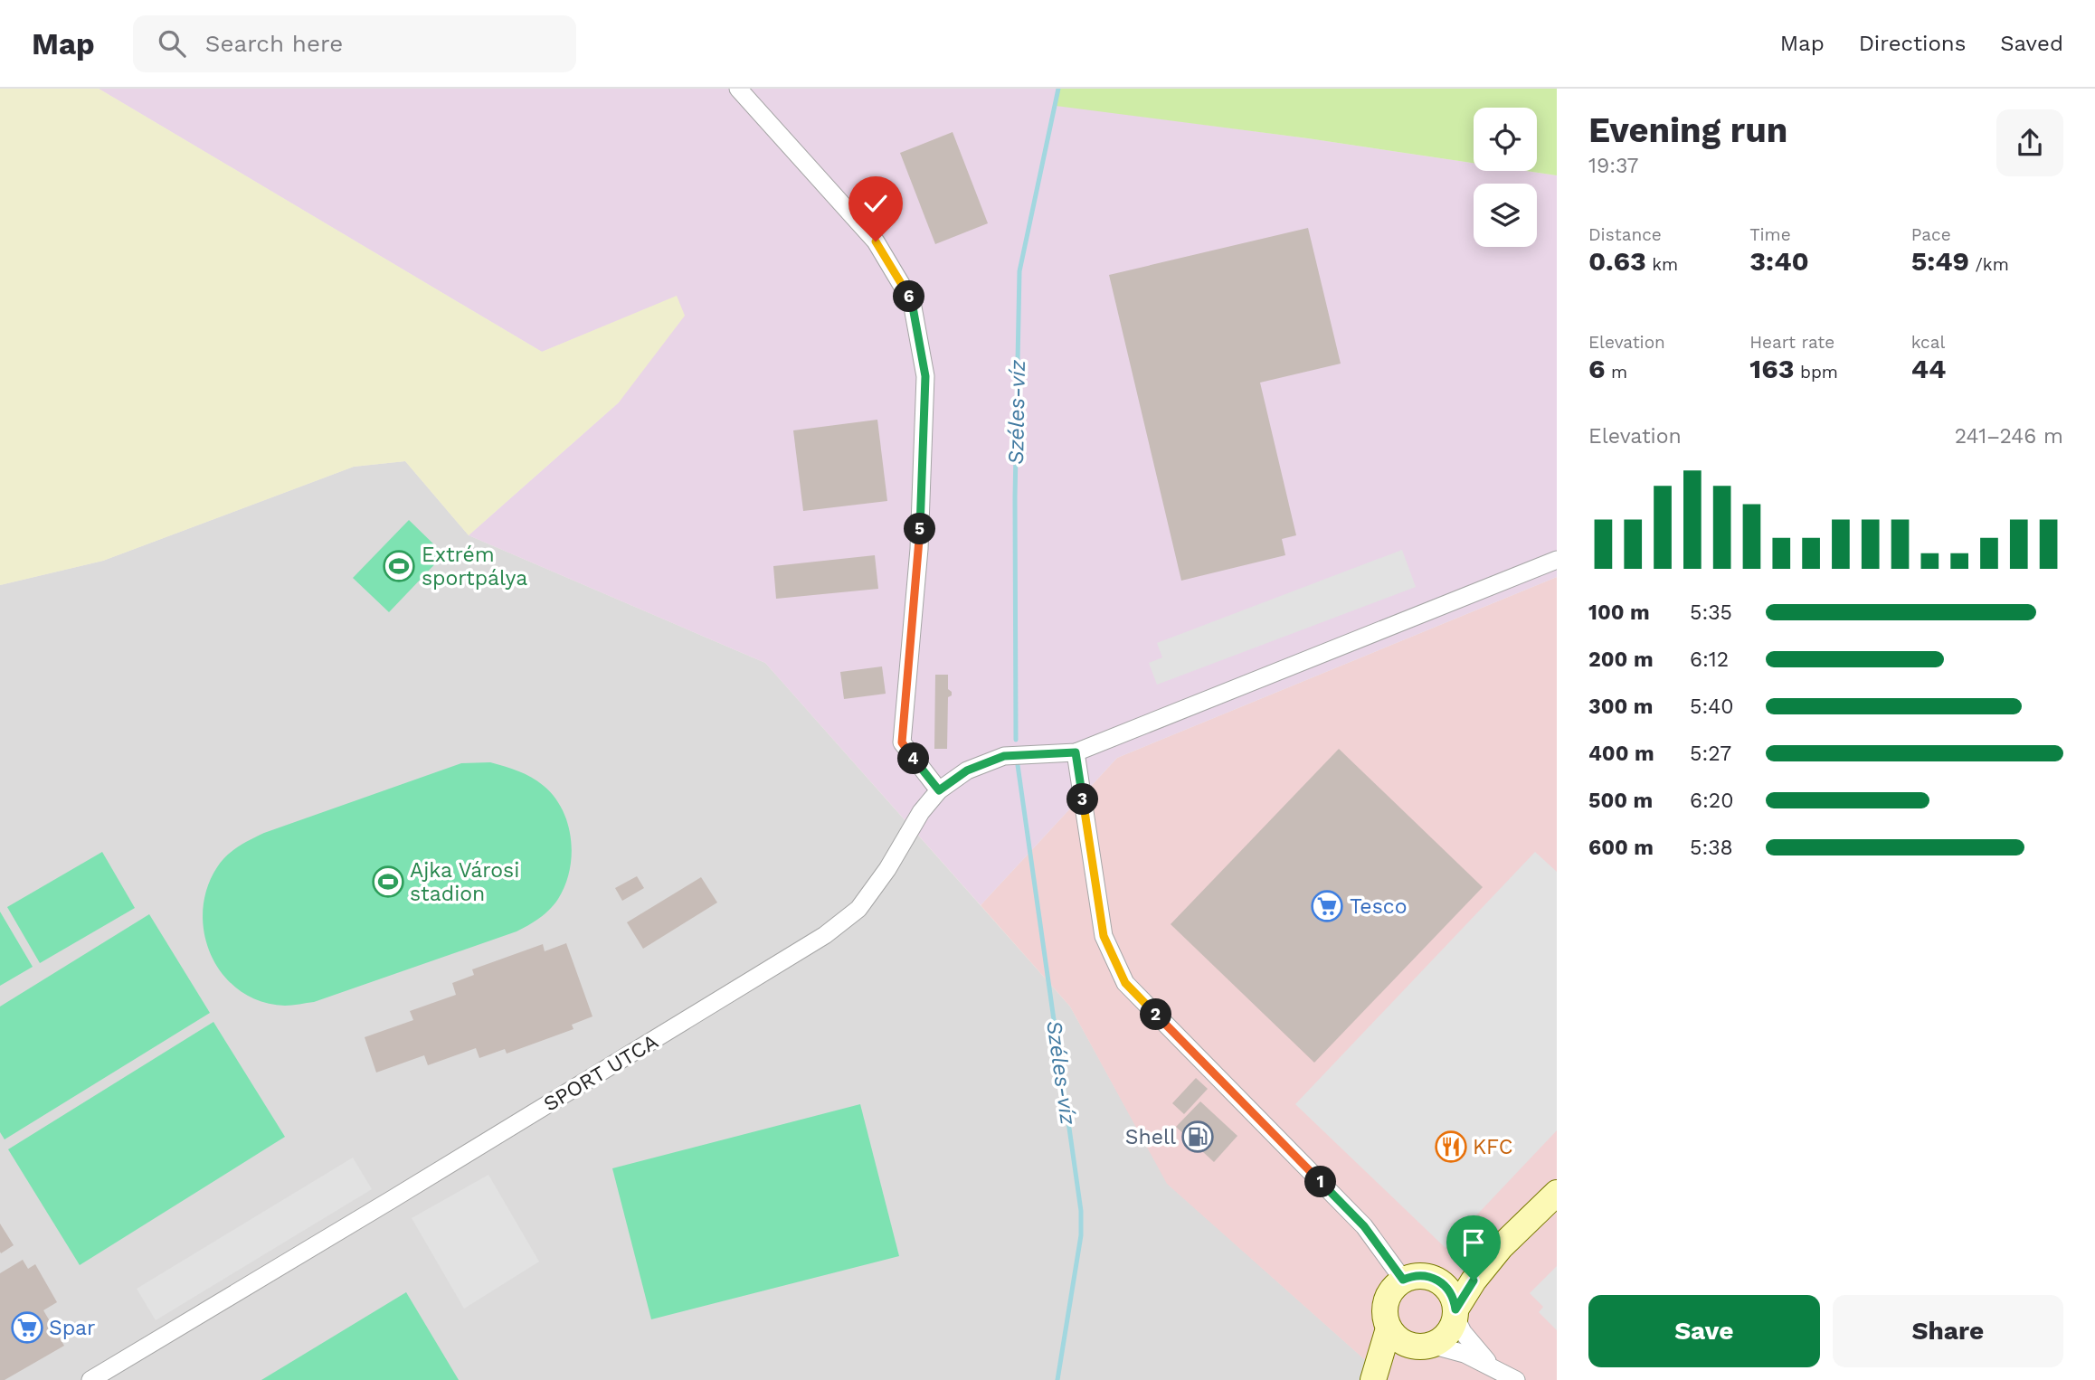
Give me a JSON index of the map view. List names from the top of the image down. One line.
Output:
{"streets":{"street":["SPORT UTCA"]},"water":["Széles-víz"],"places":{"sports":["Extrém sportpálya","Ajka Városi stadion"],"supermarket":["Tesco","Spar"],"fuel station":["Shell"],"restaurant":["KFC"]},"page":{"header":"Map","search":"Search here","nav":["Map","Directions","Saved"],"heading":["Evening run","19:37"],"stats":[["Distance","0.63 km"],["Time","3:40"],["Pace","5:49 /km"],["Elevation","6 m"],["Heart rate","163 bpm"],["kcal","44"]],"pins":["6","5","4","3","2","1"],"chart":["Elevation","241–246 m"],"list":[{"name":"100 m","note":"5:35"},{"name":"200 m","note":"6:12"},{"name":"300 m","note":"5:40"},{"name":"400 m","note":"5:27"},{"name":"500 m","note":"6:20"},{"name":"600 m","note":"5:38"}],"buttons":["Save","Share"]}}
